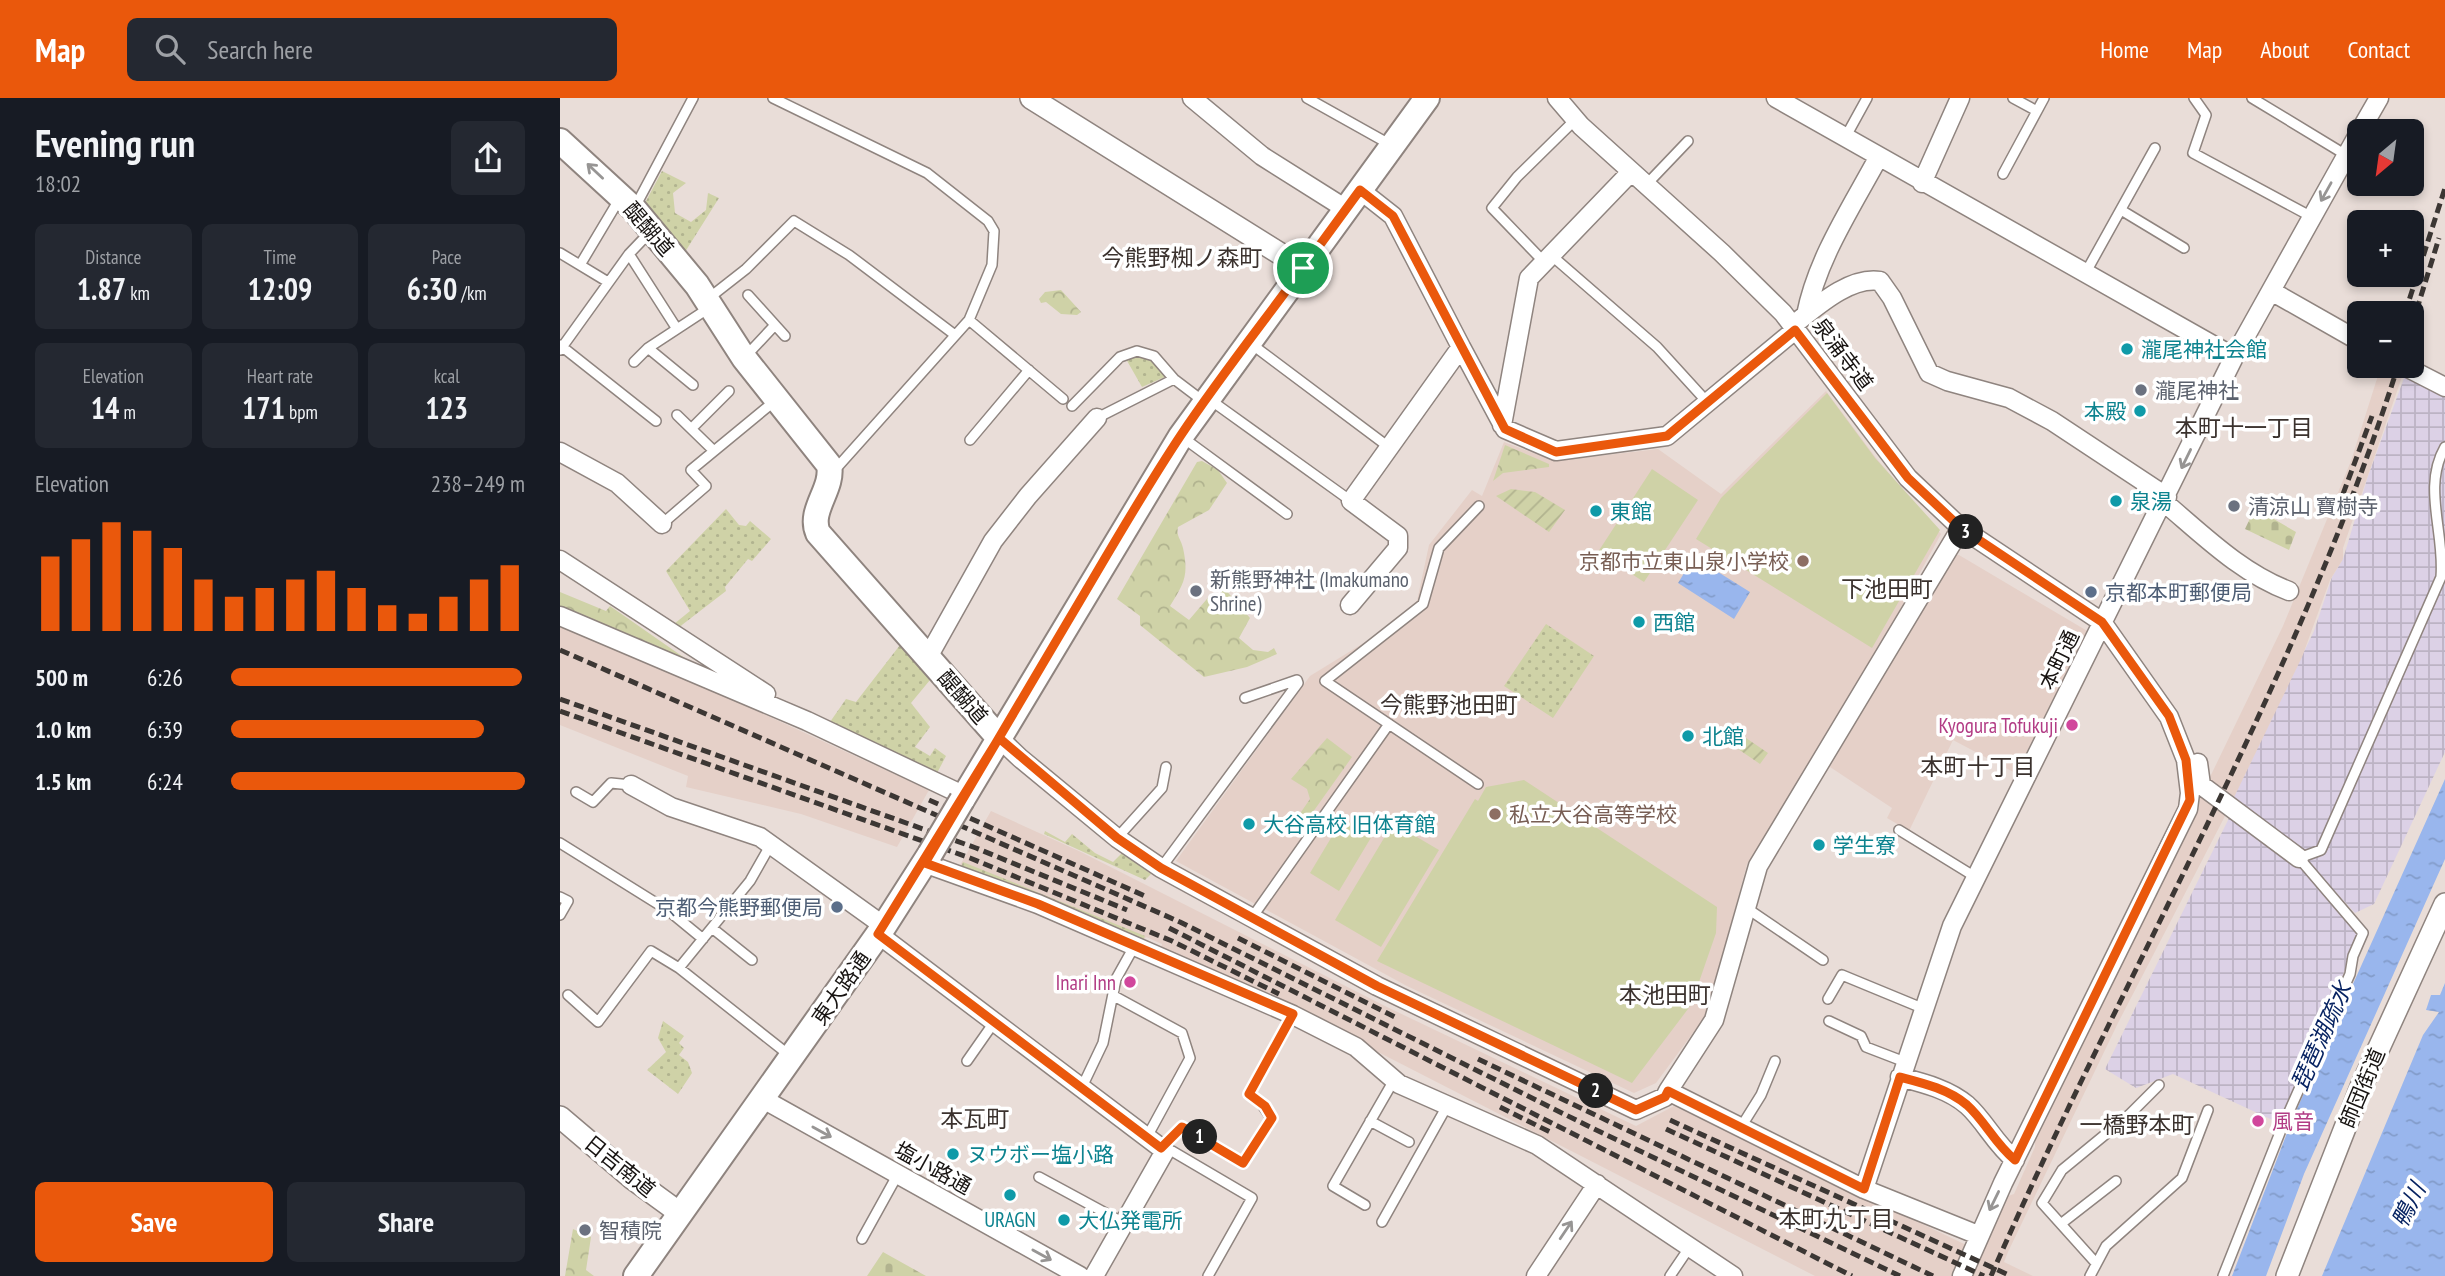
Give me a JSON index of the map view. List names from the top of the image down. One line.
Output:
{"streets":{"main road":["醍醐道","東大路通"],"street":["泉涌寺道","本町通","師団街道","日吉南道","塩小路通"]},"crossings":[["醍醐道","東大路通"],["泉涌寺道","本町通"],["東大路通","日吉南道"],["東大路通","塩小路通"]],"one_way":["塩小路通"],"districts":["今熊野椥ノ森町","本町十一丁目","下池田町","今熊野池田町","本町十丁目","本池田町","本瓦町","一橋野本町","本町九丁目"],"water":["琵琶湖疏水","鴨川"],"places":["瀧尾神社会館","瀧尾神社","本殿","泉湯","清涼山 寶樹寺","東館","京都市立東山泉小学校","新熊野神社 (Imakumano Shrine)","京都本町郵便局","西館","Kyogura Tofukuji","北館","私立大谷高等学校","大谷高校 旧体育館","学生寮","京都今熊野郵便局","Inari Inn","風音","ヌウボー塩小路","URAGN","大仏発電所","智積院"],"north":"bottom left","page":{"header":"Map","search":"Search here","nav":["Home","Map","About","Contact"],"heading":["Evening run","18:02"],"map_buttons":["+","−"],"stats":[["Distance","1.87 km"],["Time","12:09"],["Pace","6:30 /km"],["Elevation","14 m"],["Heart rate","171 bpm"],["kcal","123"]],"chart":["Elevation","238–249 m"],"pins":["3","2","1"],"list":[{"name":"500 m","note":"6:26"},{"name":"1.0 km","note":"6:39"},{"name":"1.5 km","note":"6:24"}],"buttons":["Save","Share"]}}
